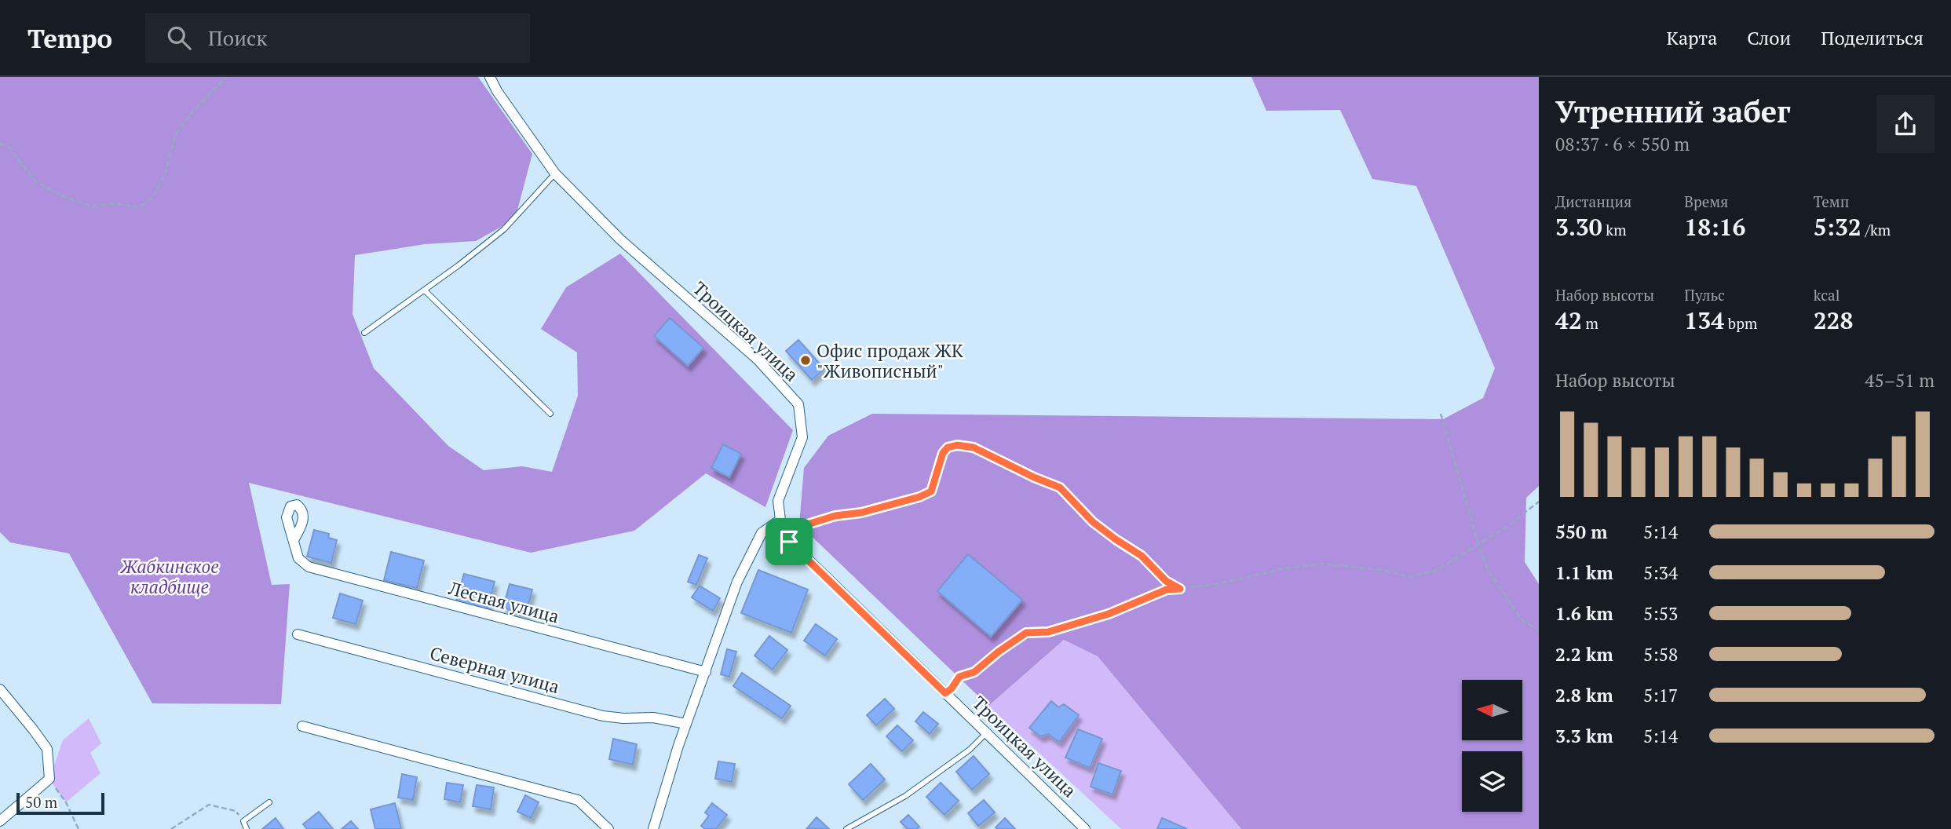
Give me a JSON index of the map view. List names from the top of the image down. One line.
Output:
{"streets":{"street":["Троицкая улица","Лесная улица","Северная улица"]},"parks":["Жабкинское кладбище"],"places":["Офис продаж ЖК \"Живописный\""],"scale_bar":"50 m","north":"left","page":{"header":"Tempo","search":"Поиск","nav":["Карта","Слои","Поделиться"],"heading":["Утренний забег","08:37 · 6 × 550 m"],"stats":[["Дистанция","3.30 km"],["Время","18:16"],["Темп","5:32 /km"],["Набор высоты","42 m"],["Пульс","134 bpm"],["kcal","228"]],"chart":["Набор высоты","45–51 m"],"list":[{"name":"550 m","note":"5:14"},{"name":"1.1 km","note":"5:34"},{"name":"1.6 km","note":"5:53"},{"name":"2.2 km","note":"5:58"},{"name":"2.8 km","note":"5:17"},{"name":"3.3 km","note":"5:14"}],"scale":"50 m"}}
